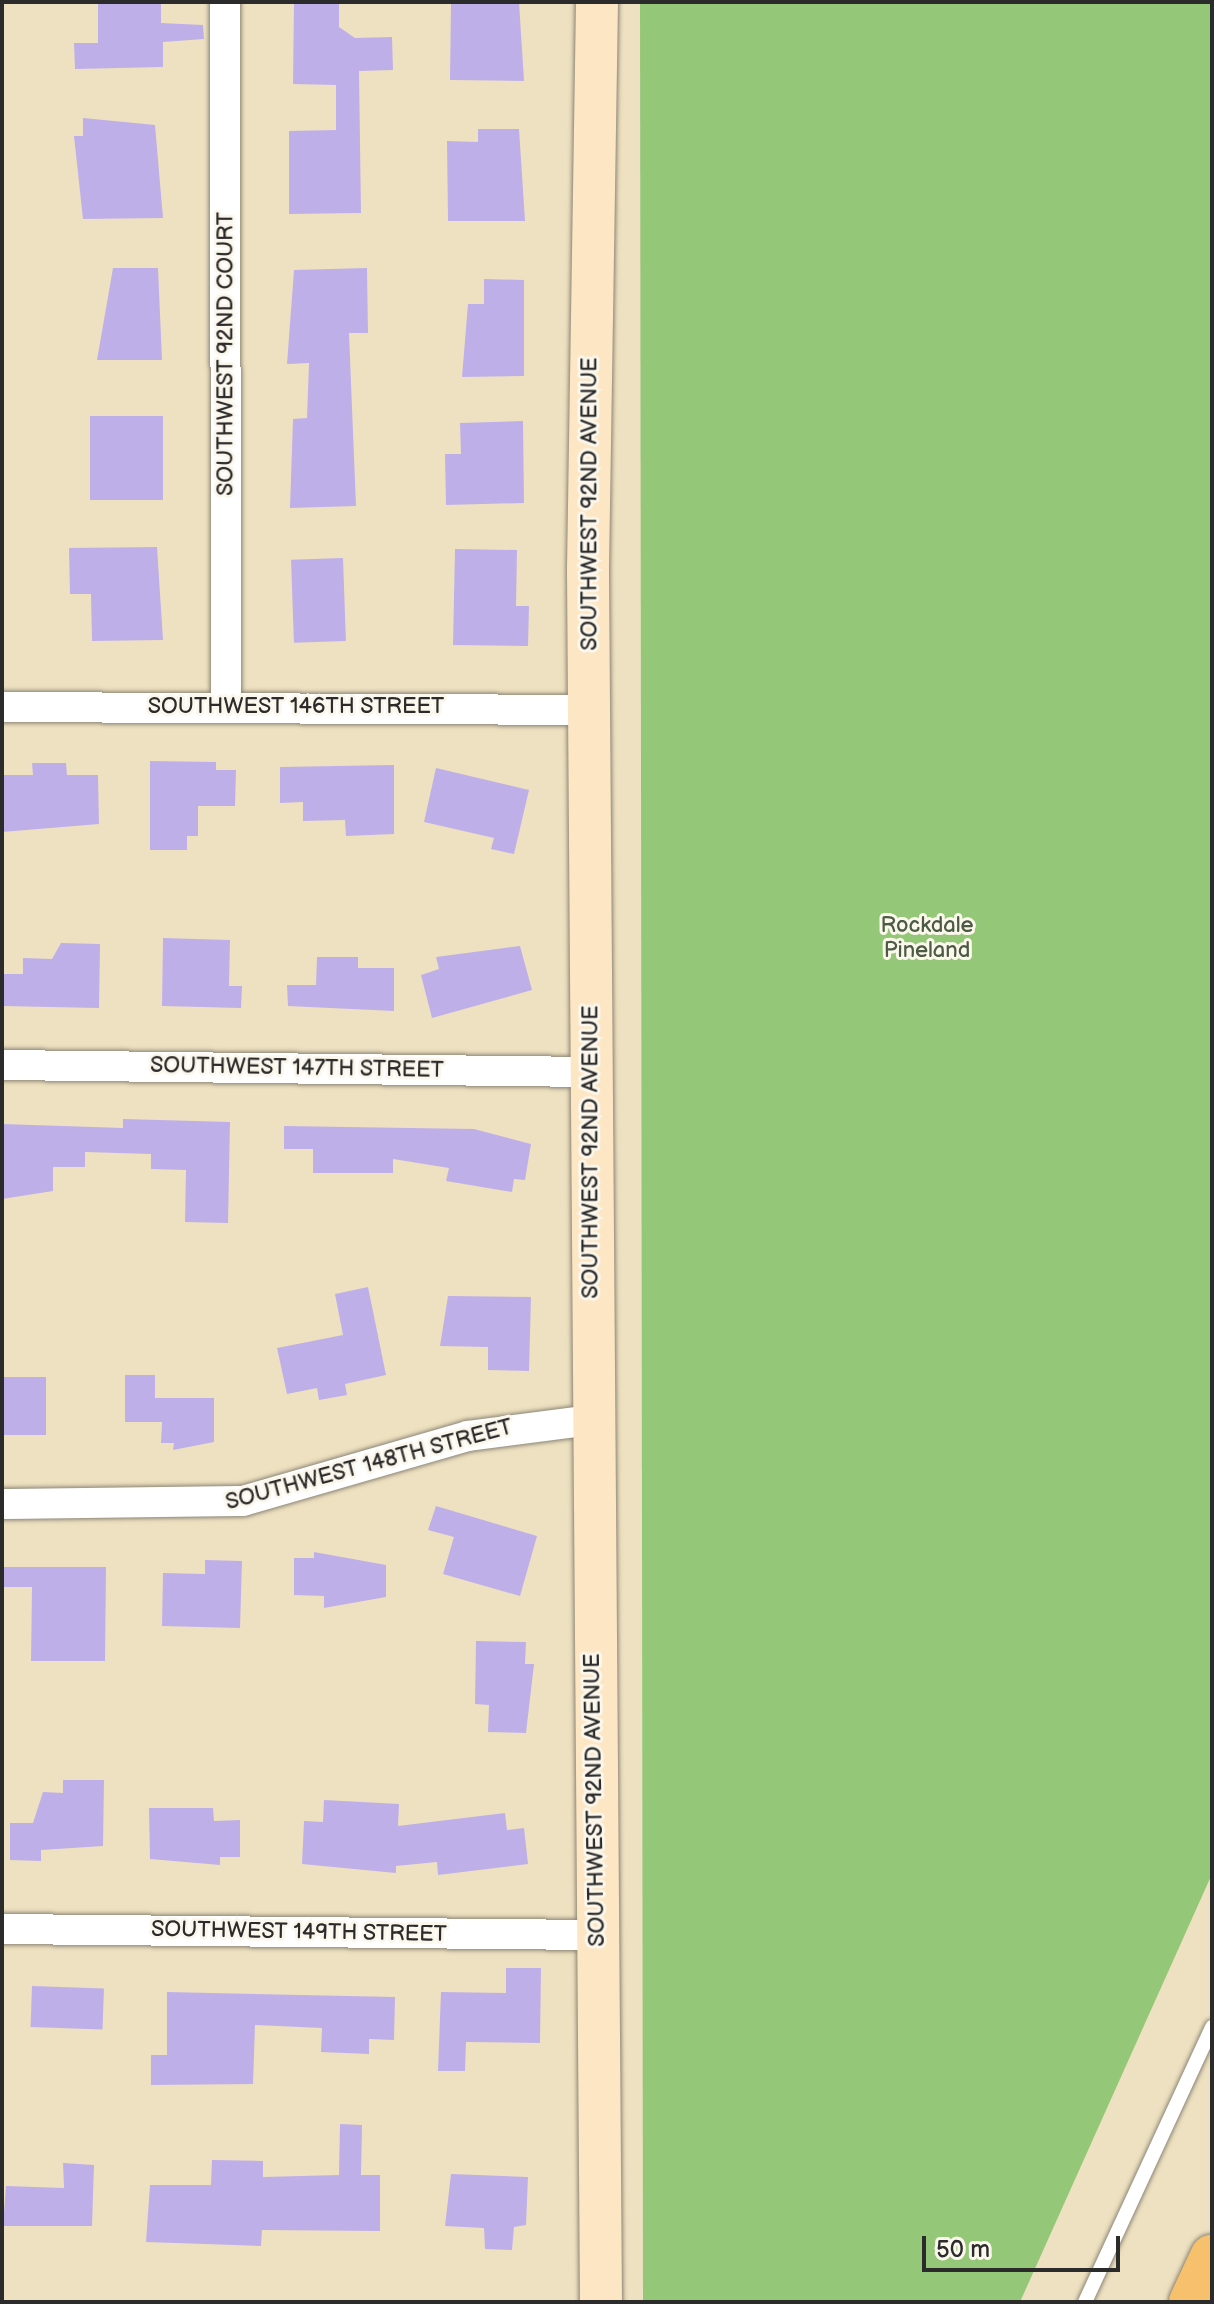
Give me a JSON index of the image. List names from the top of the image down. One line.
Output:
{"streets":{"street":["SOUTHWEST 92ND COURT","SOUTHWEST 92ND AVENUE","SOUTHWEST 146TH STREET","SOUTHWEST 147TH STREET","SOUTHWEST 148TH STREET","SOUTHWEST 149TH STREET"]},"crossings":[["SOUTHWEST 92ND COURT","SOUTHWEST 146TH STREET"],["SOUTHWEST 92ND AVENUE","SOUTHWEST 146TH STREET"],["SOUTHWEST 92ND AVENUE","SOUTHWEST 147TH STREET"],["SOUTHWEST 92ND AVENUE","SOUTHWEST 148TH STREET"],["SOUTHWEST 92ND AVENUE","SOUTHWEST 149TH STREET"]],"parks":["Rockdale Pineland"],"scale_bar":"50 m"}
